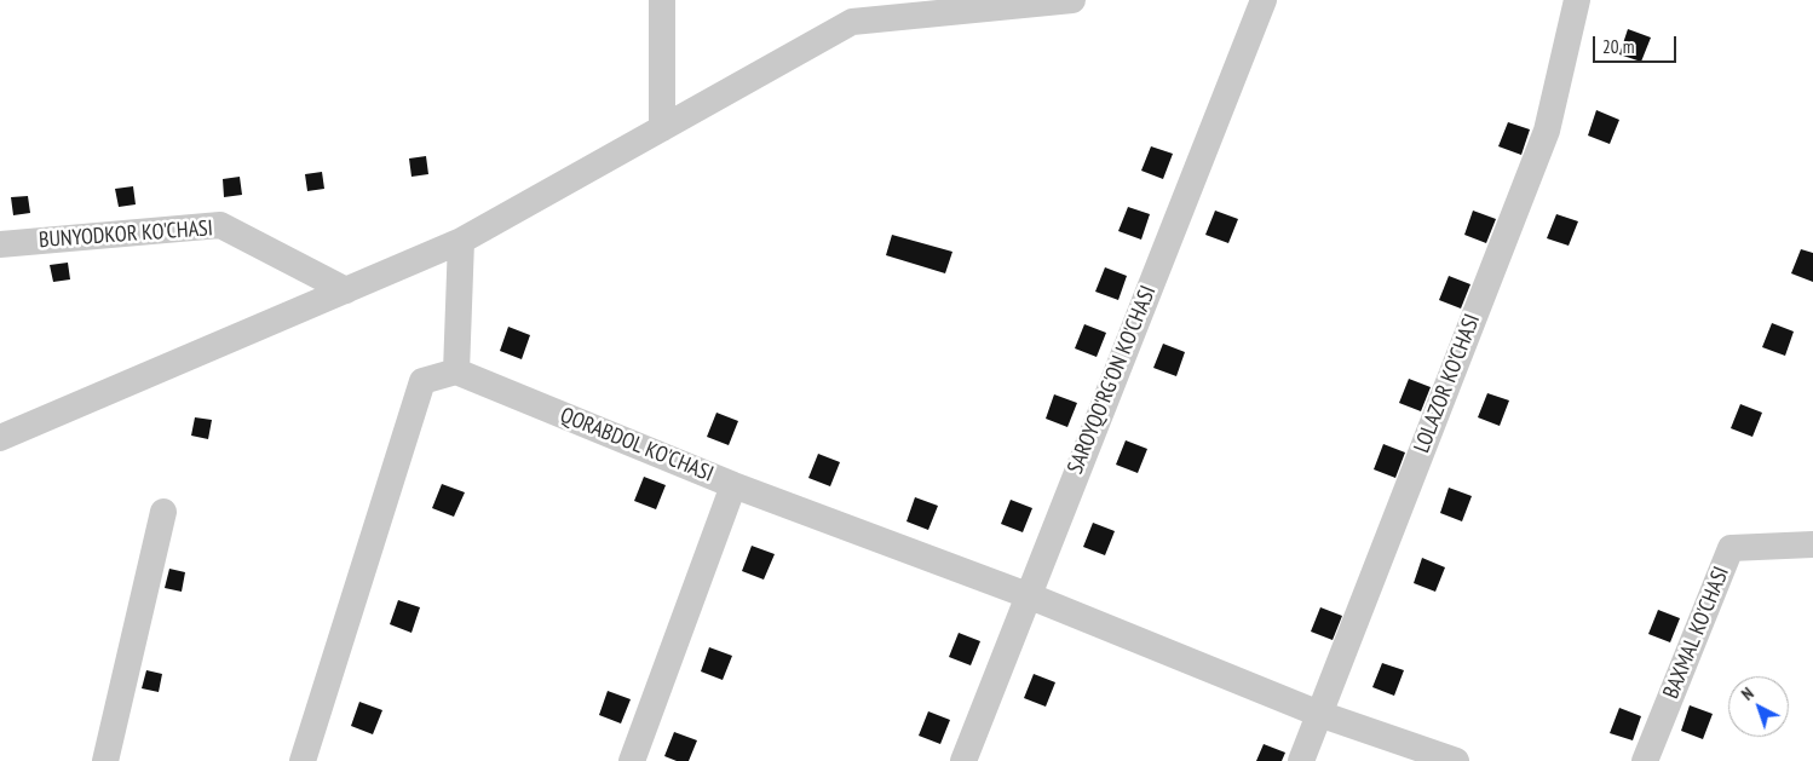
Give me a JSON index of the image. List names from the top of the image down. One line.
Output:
{"streets":{"street":["BUNYODKOR KO'CHASI","SAROYQO'RG'ON KO'CHASI","LOLAZOR KO'CHASI","QORABDOL KO'CHASI","BAXMAL KO'CHASI"]},"scale_bar":"20 m","north":"top left"}
